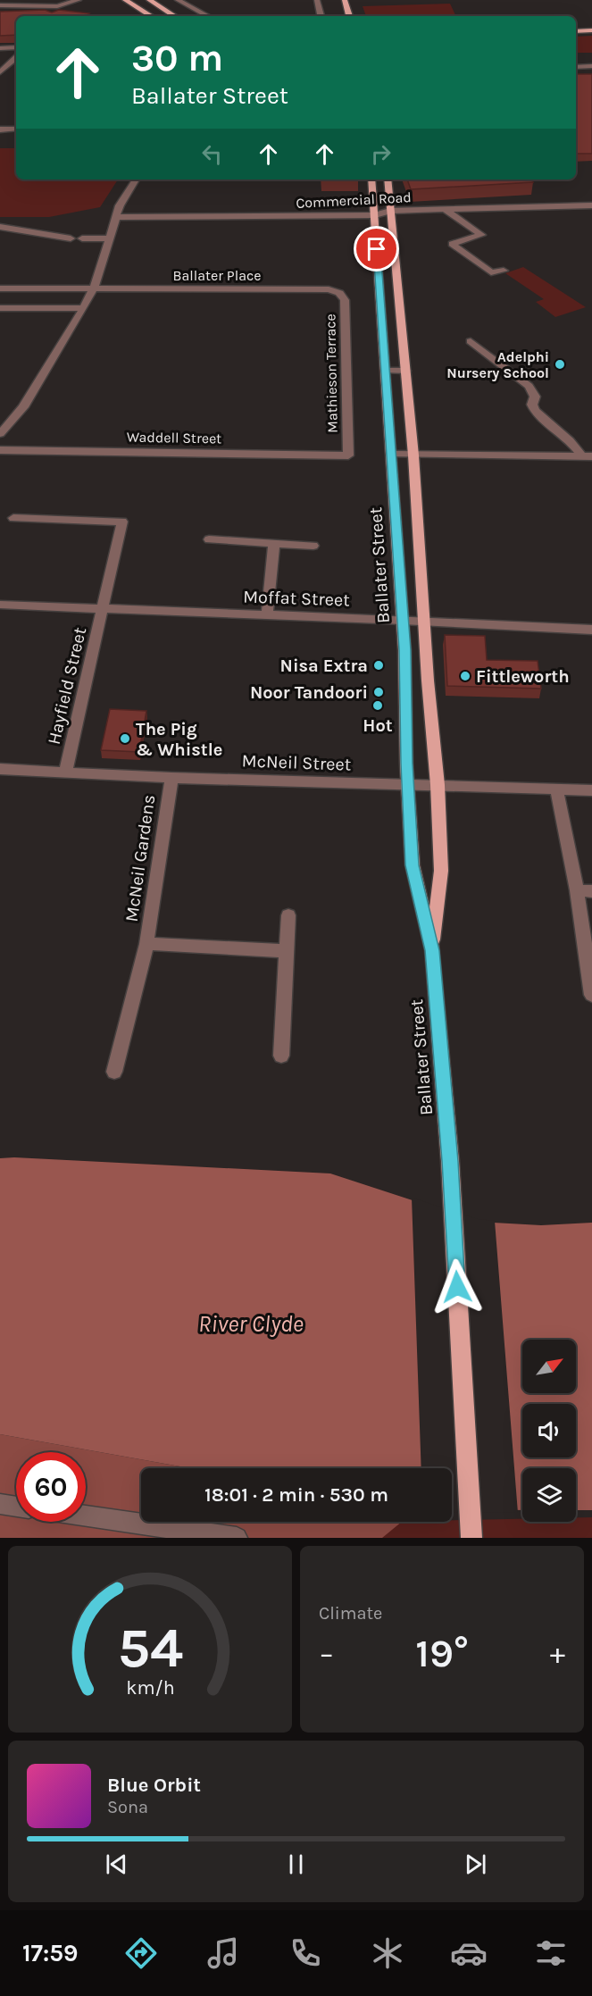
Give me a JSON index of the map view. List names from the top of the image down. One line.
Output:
{"streets":{"main road":["Ballater Street"],"street":["Commercial Road","Ballater Place","Mathieson Terrace","Waddell Street","Moffat Street","Hayfield Street","McNeil Street","McNeil Gardens"]},"crossings":[["Commercial Road","Ballater Street"],["Ballater Place","Mathieson Terrace"],["Mathieson Terrace","Waddell Street"],["Ballater Street","Moffat Street"],["Ballater Street","McNeil Street"],["Moffat Street","Hayfield Street"],["Hayfield Street","McNeil Street"],["McNeil Street","McNeil Gardens"]],"water":["River Clyde"],"places":["Adelphi Nursery School","Nisa Extra","Fittleworth","Noor Tandoori","Hot","The Pig & Whistle"],"north":"top right","page":{"turn":["30 m","Ballater Street"],"limit":"60","trip":"18:01 · 2 min · 530 m","tile":"Climate","heat":["−","19°","+"],"song":["Blue Orbit","Sona"],"tabs":"17:59","gauge":["54","km/h"]}}
